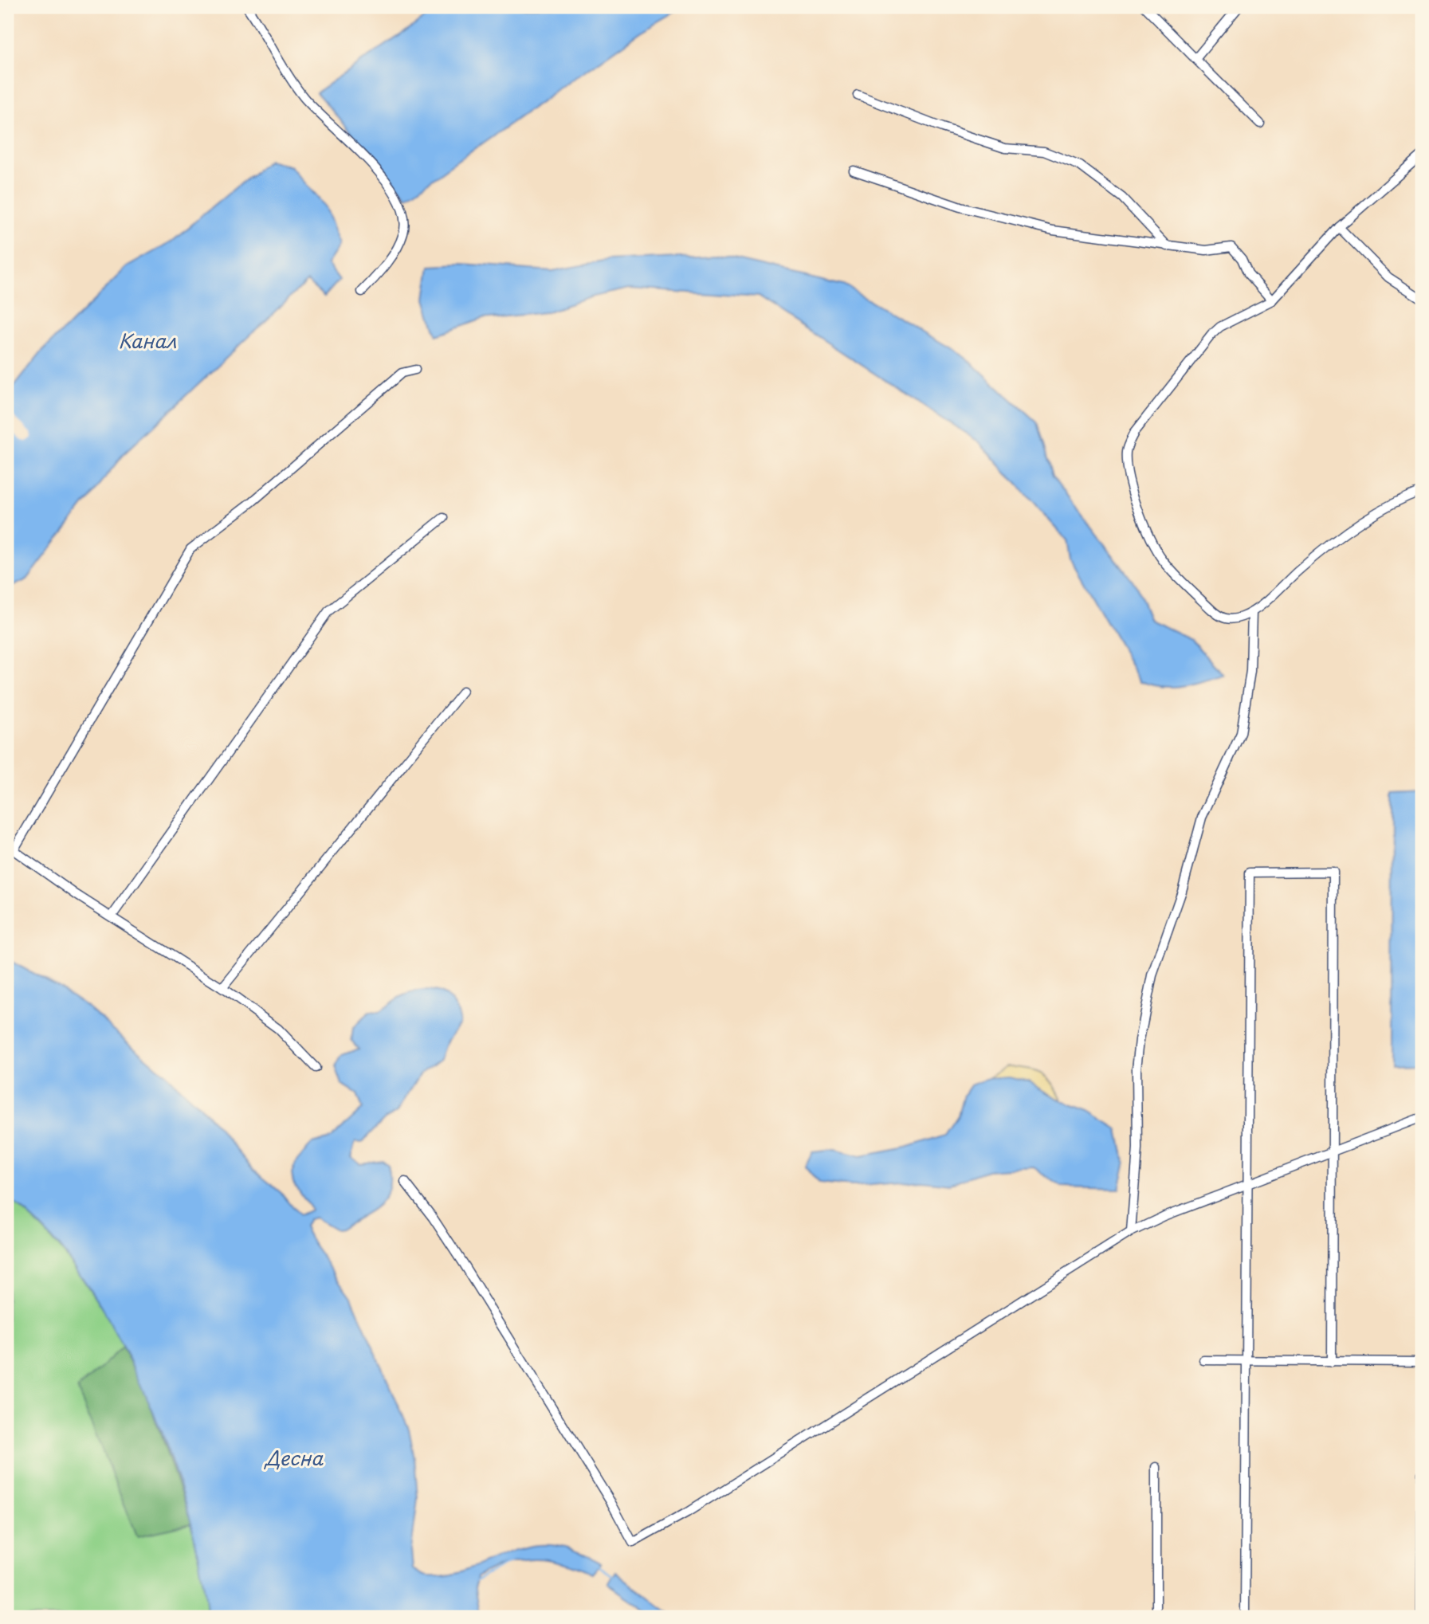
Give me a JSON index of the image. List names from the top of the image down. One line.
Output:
{"water":["Канал","Десна"]}
